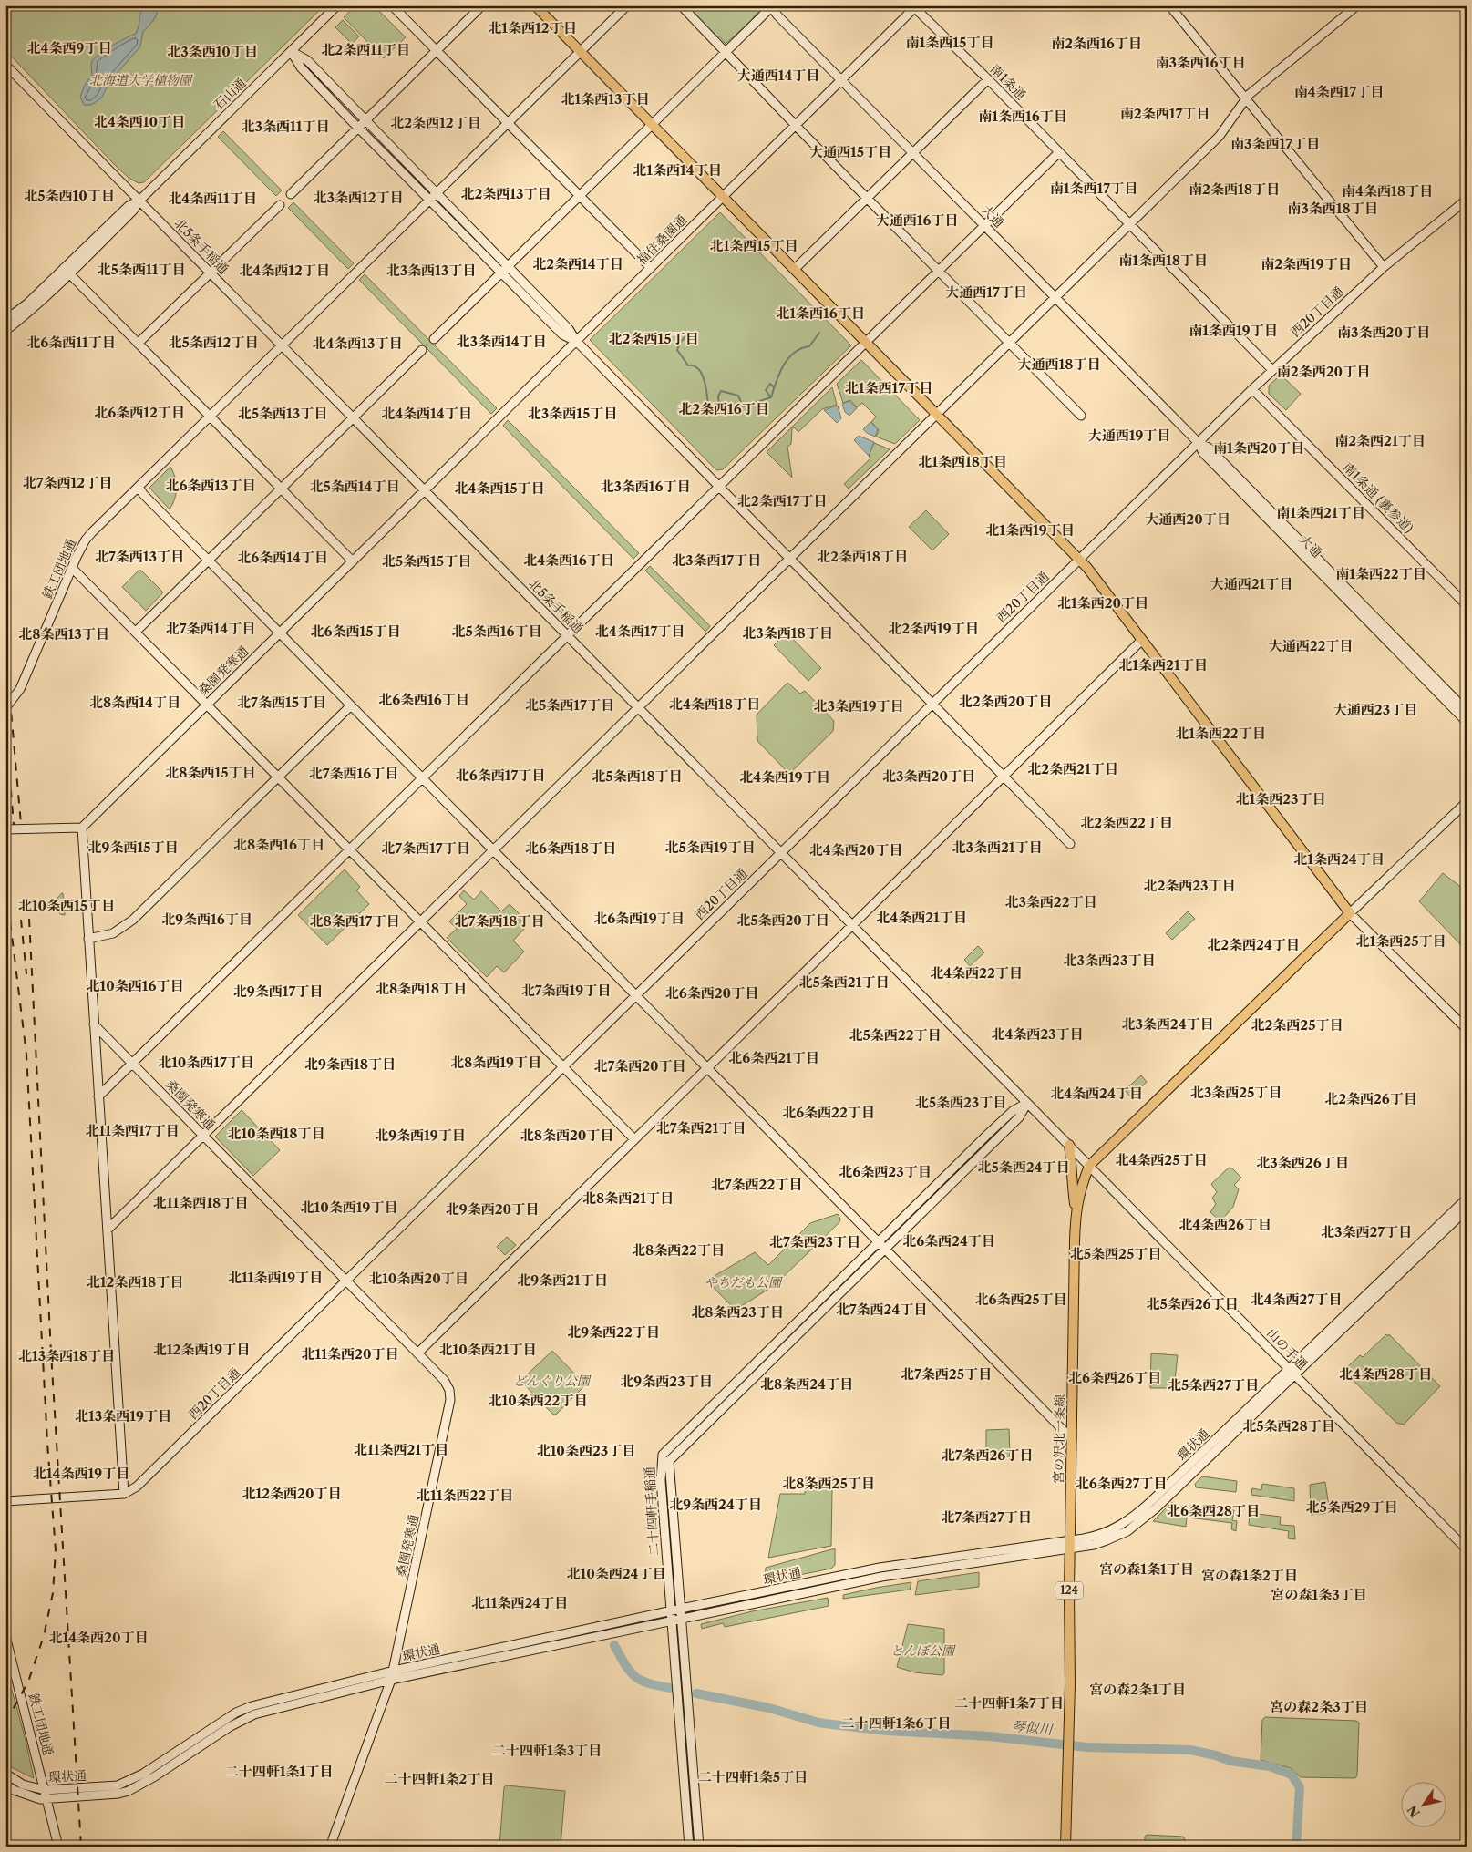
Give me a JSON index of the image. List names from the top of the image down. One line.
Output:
{"streets":{"main road":["宮の沢北一条線","124"],"street":["南1条通","石山通","大通","福住桑園通","北5条手稲通","西20丁目通","南1条通 (裏参道)","鉄工団地通","桑園発寒通","山の手通","環状通","二十四軒手稲通"]},"crossings":[["南1条通","福住桑園通"],["南1条通","西20丁目通"],["石山通","北5条手稲通"],["大通","福住桑園通"],["大通","西20丁目通"],["福住桑園通","北5条手稲通"],["福住桑園通","桑園発寒通"],["北5条手稲通","西20丁目通"],["北5条手稲通","鉄工団地通"],["北5条手稲通","桑園発寒通"],["北5条手稲通","山の手通"],["北5条手稲通","宮の沢北一条線"],["北5条手稲通","二十四軒手稲通"],["西20丁目通","南1条通 (裏参道)"],["西20丁目通","桑園発寒通"],["鉄工団地通","環状通"],["桑園発寒通","環状通"],["山の手通","宮の沢北一条線"],["山の手通","環状通"],["宮の沢北一条線","環状通"],["環状通","二十四軒手稲通"]],"districts":["北1条西12丁目","南1条西15丁目","南2条西16丁目","北4条西9丁目","北2条西11丁目","北3条西10丁目","南3条西16丁目","大通西14丁目","南4条西17丁目","北1条西13丁目","南2条西17丁目","南1条西16丁目","北4条西10丁目","北2条西12丁目","北3条西11丁目","南3条西17丁目","大通西15丁目","北1条西14丁目","南1条西17丁目","南2条西18丁目","南4条西18丁目","北2条西13丁目","北5条西10丁目","北3条西12丁目","北4条西11丁目","南3条西18丁目","大通西16丁目","北1条西15丁目","南1条西18丁目","北2条西14丁目","南2条西19丁目","北5条西11丁目","北4条西12丁目","北3条西13丁目","大通西17丁目","北1条西16丁目","南1条西19丁目","南3条西20丁目","北2条西15丁目","北3条西14丁目","北6条西11丁目","北5条西12丁目","北4条西13丁目","大通西18丁目","南2条西20丁目","北1条西17丁目","北2条西16丁目","北6条西12丁目","北5条西13丁目","北4条西14丁目","北3条西15丁目","大通西19丁目","南2条西21丁目","南1条西20丁目","北1条西18丁目","北7条西12丁目","北6条西13丁目","北5条西14丁目","北3条西16丁目","北4条西15丁目","北2条西17丁目","南1条西21丁目","大通西20丁目","北1条西19丁目","北7条西13丁目","北2条西18丁目","北6条西14丁目","北4条西16丁目","北3条西17丁目","北5条西15丁目","南1条西22丁目","大通西21丁目","北1条西20丁目","北7条西14丁目","北2条西19丁目","北6条西15丁目","北5条西16丁目","北4条西17丁目","北3条西18丁目","北8条西13丁目","大通西22丁目","北1条西21丁目","北6条西16丁目","北2条西20丁目","北8条西14丁目","北7条西15丁目","北4条西18丁目","北5条西17丁目","北3条西19丁目","大通西23丁目","北1条西22丁目","北2条西21丁目","北8条西15丁目","北7条西16丁目","北6条西17丁目","北5条西18丁目","北3条西20丁目","北4条西19丁目","北1条西23丁目","北2条西22丁目","北8条西16丁目","北9条西15丁目","北5条西19丁目","北3条西21丁目","北7条西17丁目","北6条西18丁目","北4条西20丁目","北1条西24丁目","北2条西23丁目","北3条西22丁目","北10条西15丁目","北4条西21丁目","北6条西19丁目","北9条西16丁目","北5条西20丁目","北8条西17丁目","北7条西18丁目","北1条西25丁目","北2条西24丁目","北3条西23丁目","北4条西22丁目","北5条西21丁目","北10条西16丁目","北8条西18丁目","北7条西19丁目","北9条西17丁目","北6条西20丁目","北3条西24丁目","北2条西25丁目","北4条西23丁目","北5条西22丁目","北6条西21丁目","北10条西17丁目","北8条西19丁目","北9条西18丁目","北7条西20丁目","北3条西25丁目","北4条西24丁目","北2条西26丁目","北5条西23丁目","北6条西22丁目","北7条西21丁目","北11条西17丁目","北10条西18丁目","北9条西19丁目","北8条西20丁目","北4条西25丁目","北3条西26丁目","北5条西24丁目","北6条西23丁目","北7条西22丁目","北8条西21丁目","北11条西18丁目","北10条西19丁目","北9条西20丁目","北4条西26丁目","北3条西27丁目","北6条西24丁目","北7条西23丁目","北8条西22丁目","北5条西25丁目","北11条西19丁目","北10条西20丁目","北9条西21丁目","北12条西18丁目","北6条西25丁目","北4条西27丁目","北5条西26丁目","北7条西24丁目","北8条西23丁目","北9条西22丁目","北12条西19丁目","北10条西21丁目","北11条西20丁目","北13条西18丁目","北7条西25丁目","北4条西28丁目","北6条西26丁目","北9条西23丁目","北8条西24丁目","北5条西27丁目","北10条西22丁目","北13条西19丁目","北5条西28丁目","北11条西21丁目","北10条西23丁目","北7条西26丁目","北14条西19丁目","北8条西25丁目","北6条西27丁目","北12条西20丁目","北11条西22丁目","北9条西24丁目","北5条西29丁目","北6条西28丁目","北7条西27丁目","宮の森1条1丁目","北10条西24丁目","宮の森1条2丁目","宮の森1条3丁目","北11条西24丁目","北14条西20丁目","宮の森2条1丁目","二十四軒1条7丁目","宮の森2条3丁目","二十四軒1条6丁目","二十四軒1条3丁目","二十四軒1条1丁目","二十四軒1条5丁目","二十四軒1条2丁目"],"water":["琴似川"],"parks":["北海道大学植物園","やちだも公園","どんぐり公園","とんぼ公園"],"north":"bottom left"}
